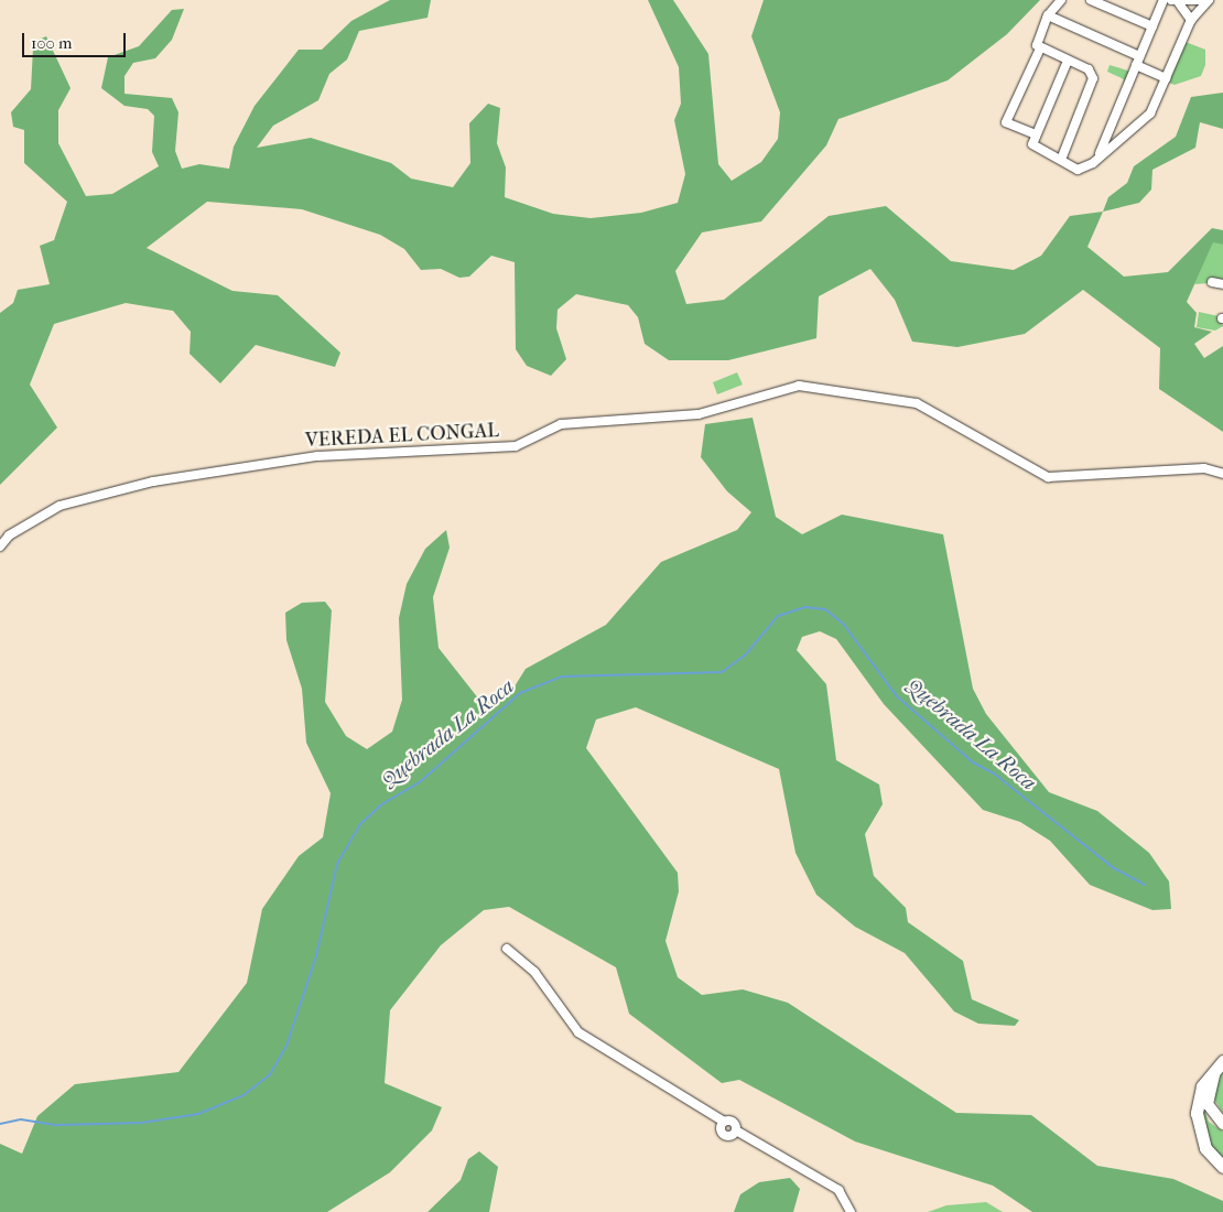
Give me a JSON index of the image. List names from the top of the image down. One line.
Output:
{"streets":{"street":["VEREDA EL CONGAL"]},"water":["Quebrada La Roca"],"scale_bar":"100 m"}
